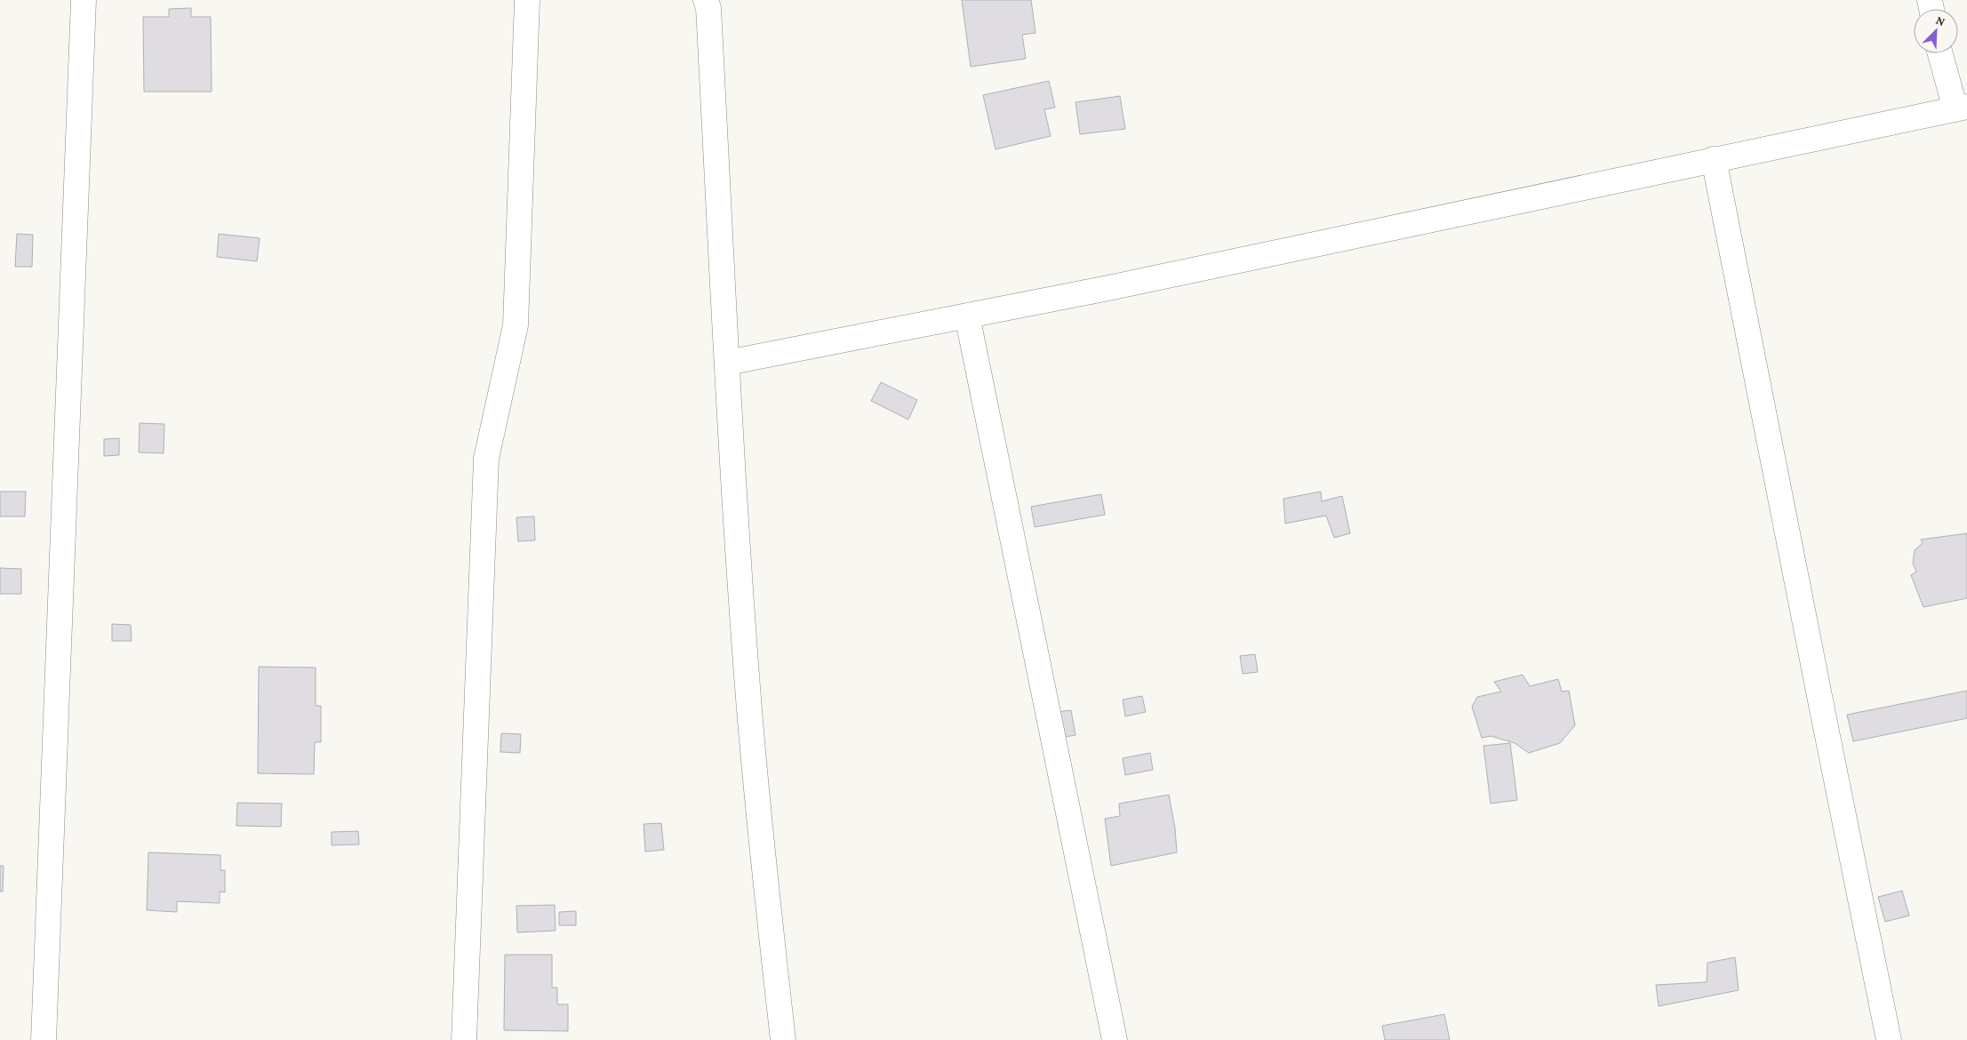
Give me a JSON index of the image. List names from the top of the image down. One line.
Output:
{"north":"top right"}
